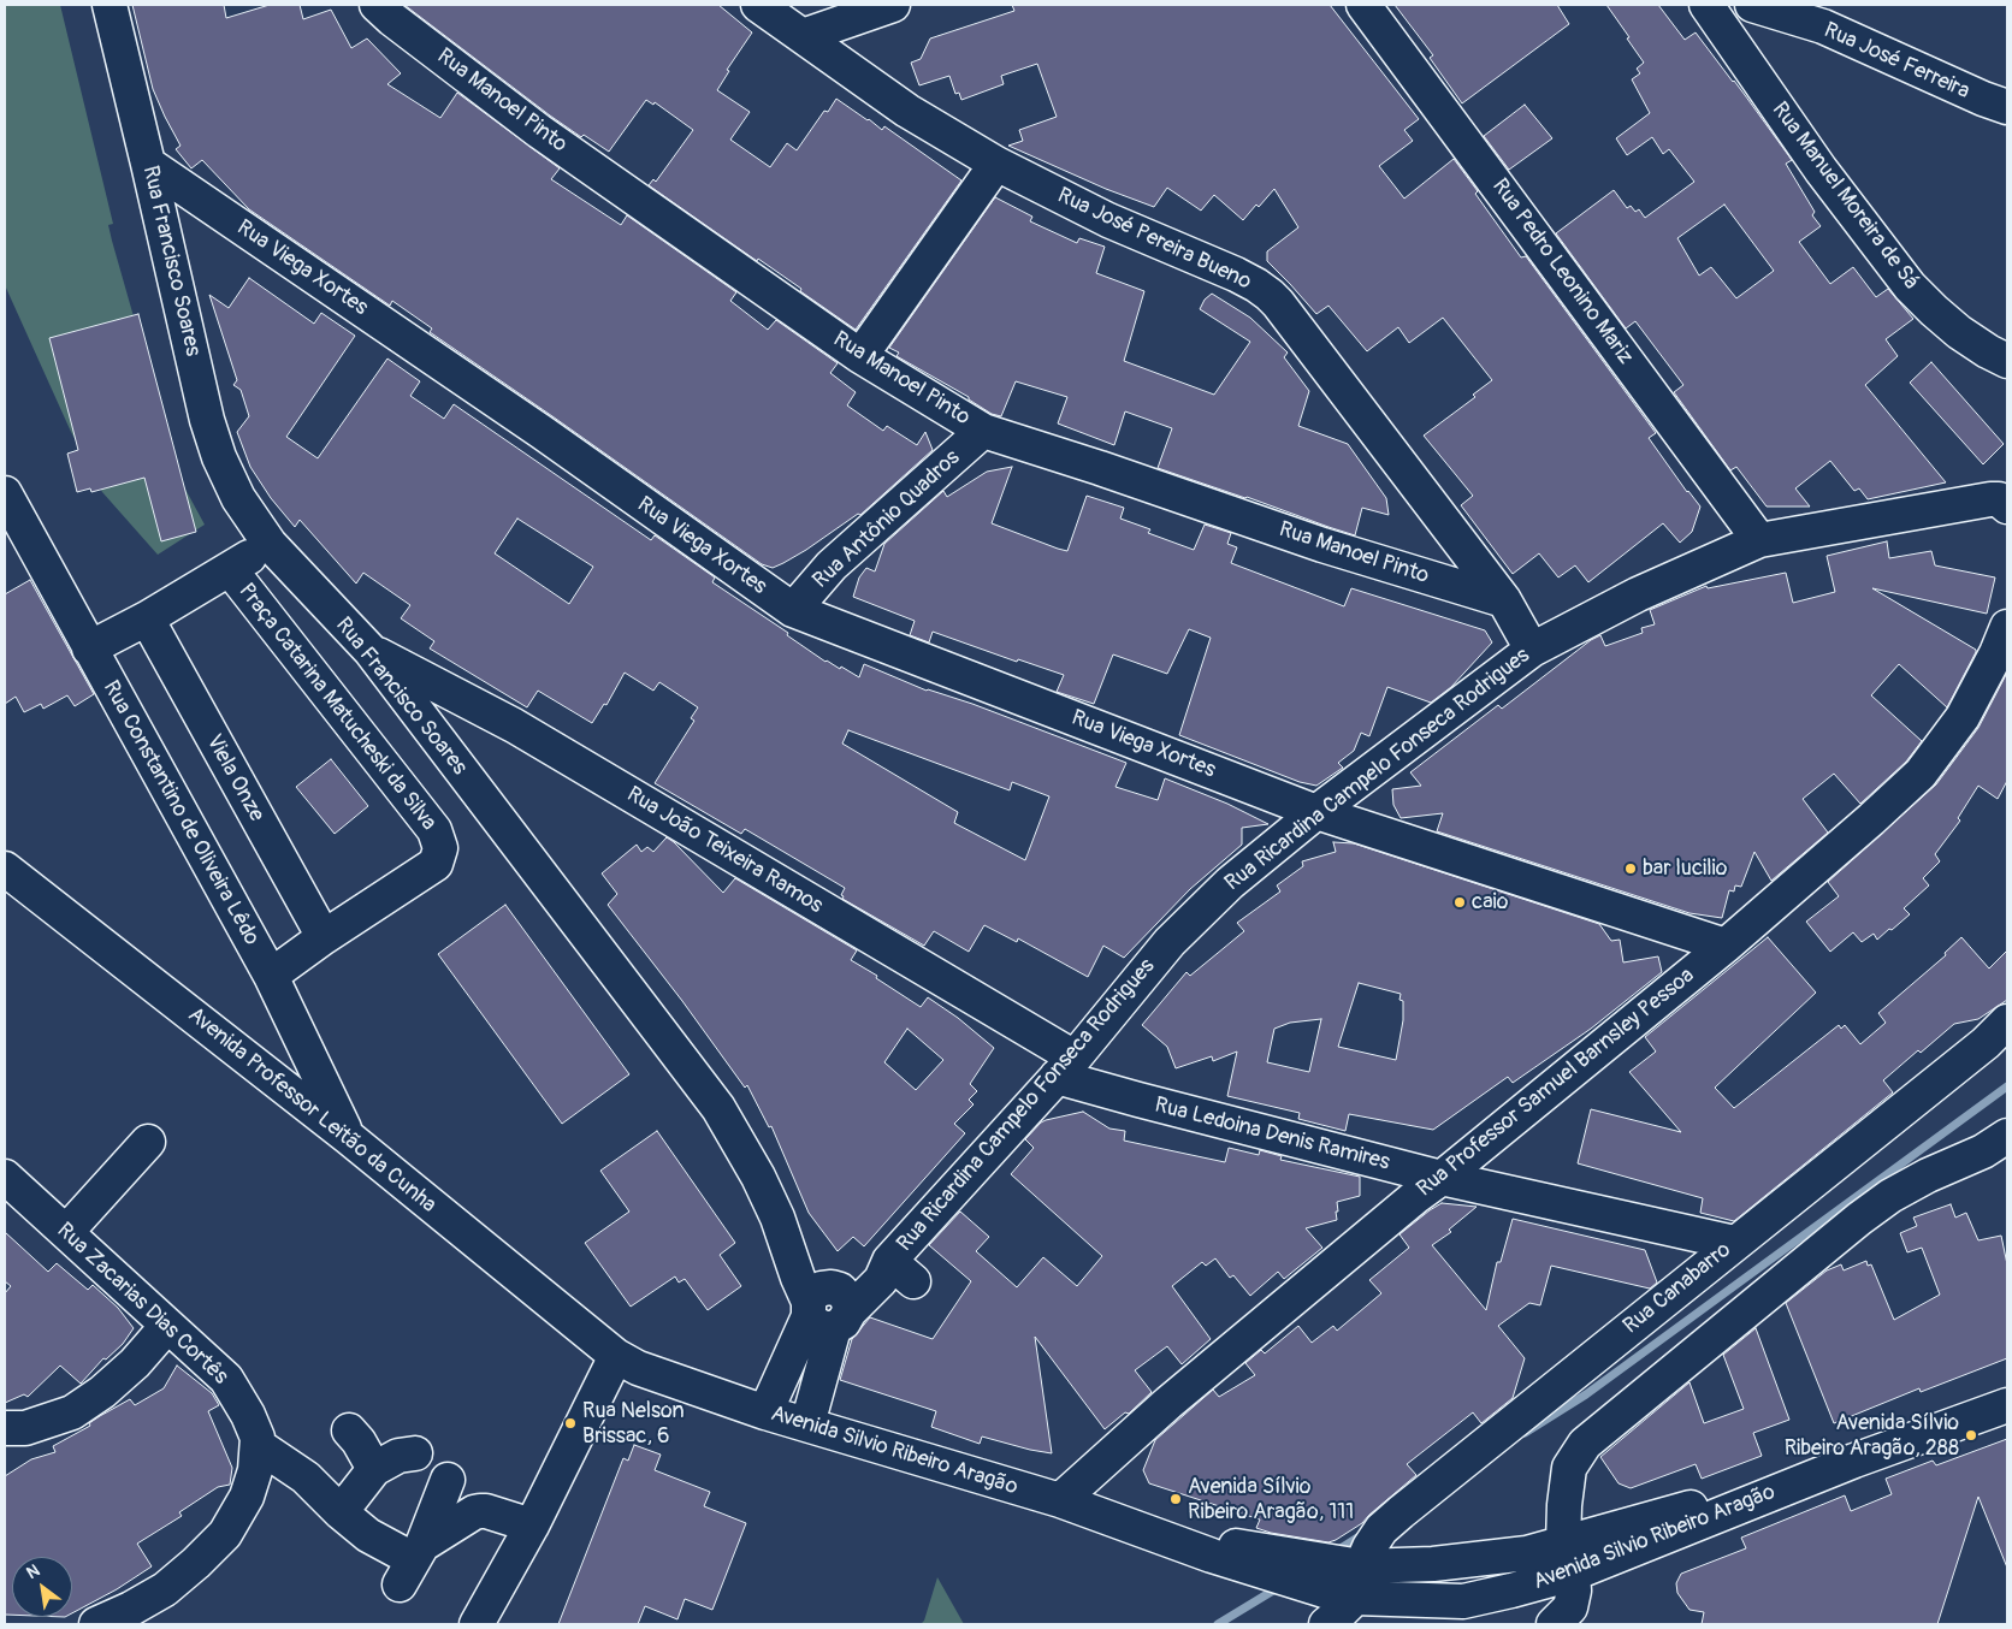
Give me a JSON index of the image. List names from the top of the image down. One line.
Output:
{"streets":{"street":["Rua José Ferreira","Rua Manoel Pinto","Rua Manuel Moreira de Sá","Rua José Pereira Bueno","Rua Francisco Soares","Rua Viega Xortes","Rua Pedro Leonino Mariz","Rua Antônio Quadros","Praça Catarina Matucheski da Silva","Rua Ricardina Campelo Fonseca Rodrigues","Viela Onze","Rua Constantino de Oliveira Lêdo","Rua João Teixeira Ramos","Rua Professor Samuel Barnsley Pessoa","Avenida Professor Leitão da Cunha","Rua Ledoina Denis Ramires","Rua Canabarro","Rua Zacarias Dias Cortês","Avenida Silvio Ribeiro Aragão"]},"crossings":[["Rua Manoel Pinto","Rua José Pereira Bueno"],["Rua Manoel Pinto","Rua Antônio Quadros"],["Rua José Pereira Bueno","Rua Ricardina Campelo Fonseca Rodrigues"],["Rua Francisco Soares","Rua Viega Xortes"],["Rua Francisco Soares","Rua Ricardina Campelo Fonseca Rodrigues"],["Rua Francisco Soares","Rua João Teixeira Ramos"],["Rua Viega Xortes","Rua Antônio Quadros"],["Rua Viega Xortes","Rua Ricardina Campelo Fonseca Rodrigues"],["Rua Viega Xortes","Rua Professor Samuel Barnsley Pessoa"],["Rua Pedro Leonino Mariz","Rua Ricardina Campelo Fonseca Rodrigues"],["Praça Catarina Matucheski da Silva","Viela Onze"],["Praça Catarina Matucheski da Silva","Rua Constantino de Oliveira Lêdo"],["Rua Ricardina Campelo Fonseca Rodrigues","Rua João Teixeira Ramos"],["Rua Ricardina Campelo Fonseca Rodrigues","Rua Ledoina Denis Ramires"],["Rua Ricardina Campelo Fonseca Rodrigues","Avenida Silvio Ribeiro Aragão"],["Rua Constantino de Oliveira Lêdo","Avenida Professor Leitão da Cunha"],["Rua João Teixeira Ramos","Rua Ledoina Denis Ramires"],["Rua Professor Samuel Barnsley Pessoa","Rua Ledoina Denis Ramires"],["Rua Professor Samuel Barnsley Pessoa","Avenida Silvio Ribeiro Aragão"],["Avenida Professor Leitão da Cunha","Avenida Silvio Ribeiro Aragão"],["Rua Ledoina Denis Ramires","Rua Canabarro"],["Rua Canabarro","Avenida Silvio Ribeiro Aragão"]],"places":["bar lucilio","caio","Rua Nelson Brissac, 6","Avenida Sílvio Ribeiro Aragão, 288","Avenida Sílvio Ribeiro Aragão, 111"],"north":"top left"}
